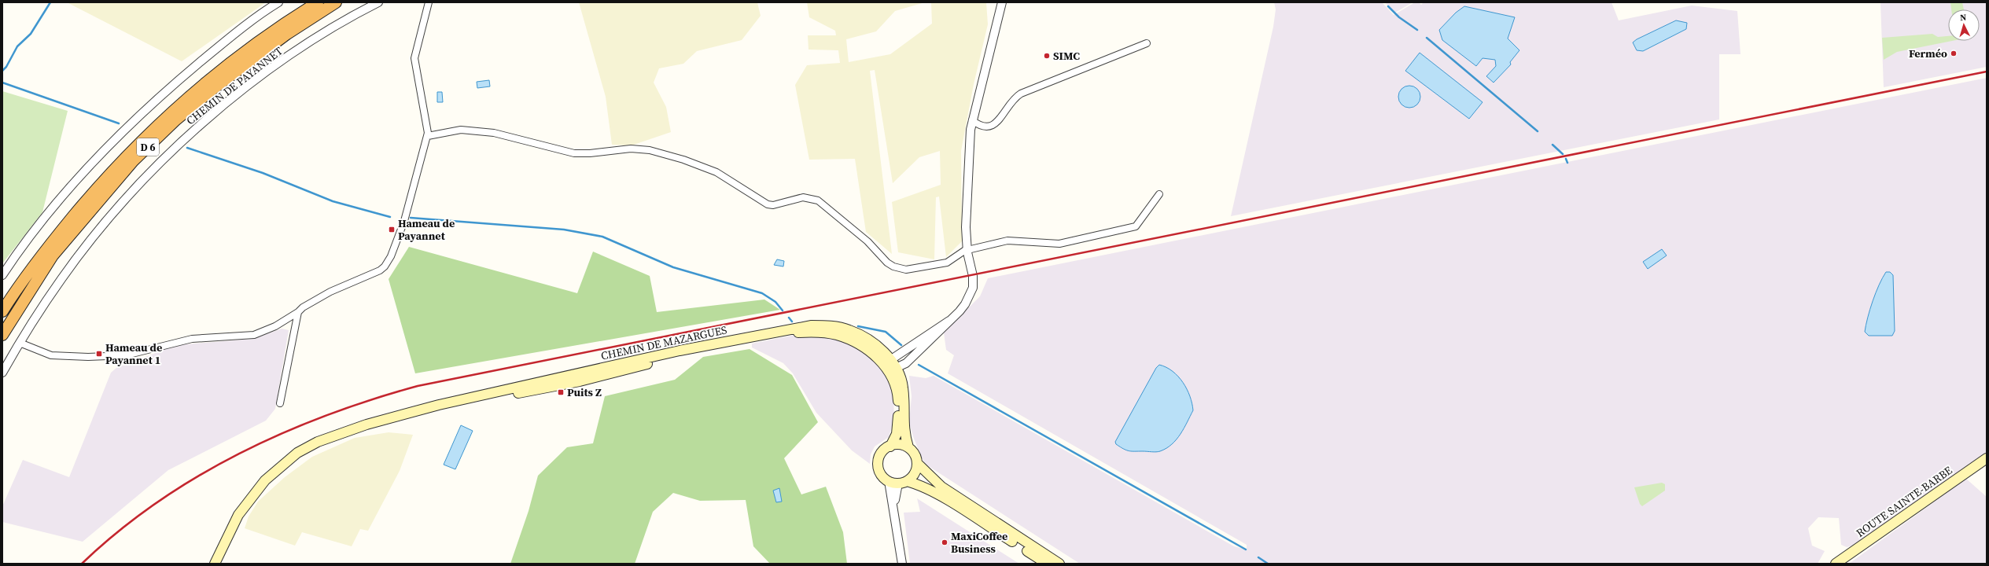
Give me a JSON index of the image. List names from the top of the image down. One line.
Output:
{"streets":{"highway":["D 6"],"main road":["CHEMIN DE MAZARGUES","ROUTE SAINTE-BARBE"],"street":["CHEMIN DE PAYANNET"]},"places":{"other":["Ferméo","SIMC","MaxiCoffee Business"],"transit":["Hameau de Payannet","Hameau de Payannet 1","Puits Z"]},"north":"top"}
